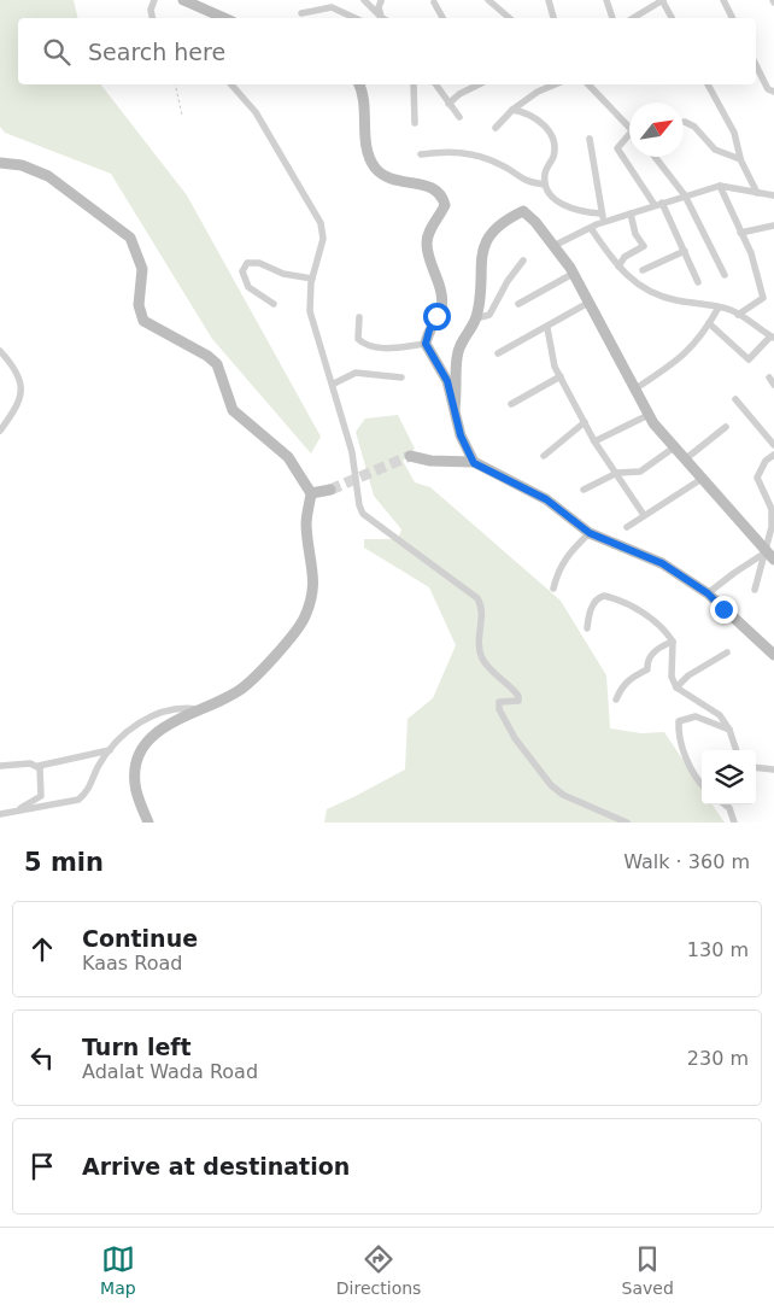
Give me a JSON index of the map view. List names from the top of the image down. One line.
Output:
{"north":"top right","page":{"search":"Search here","heading":["5 min","Walk · 360 m"],"list":[["Continue","Kaas Road","130 m"],["Turn left","Adalat Wada Road","230 m"],"Arrive at destination"],"nav":["Map","Directions","Saved"]}}
